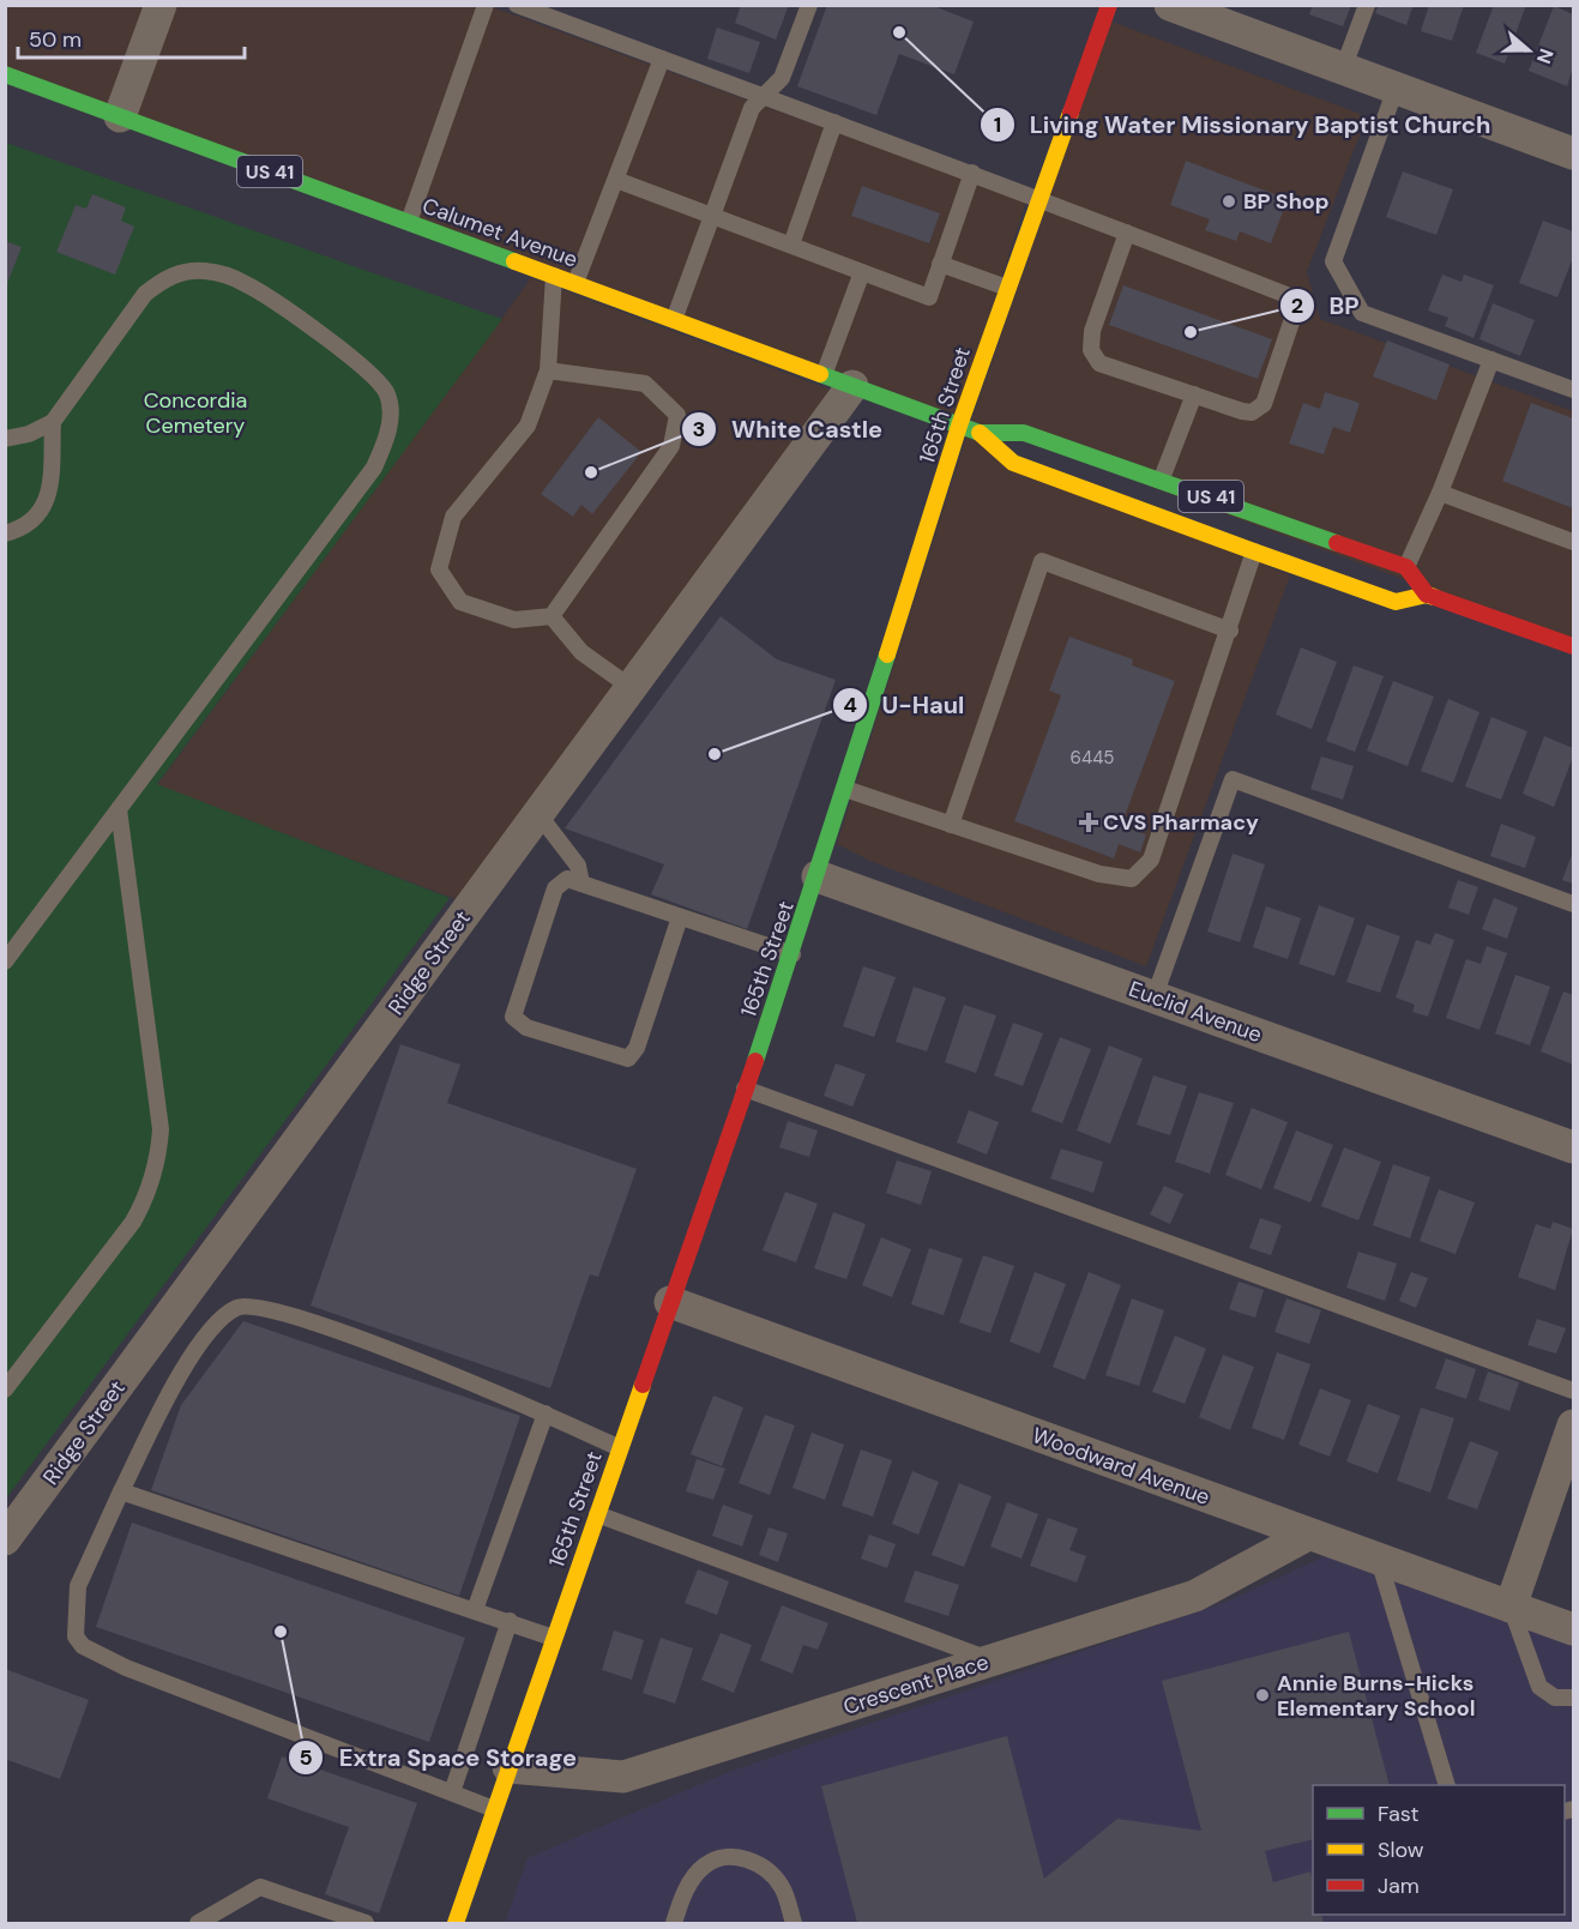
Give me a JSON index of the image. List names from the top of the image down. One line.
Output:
{"streets":{"main road":["US 41","Calumet Avenue","165th Street"],"street":["Ridge Street","Euclid Avenue","Woodward Avenue","Crescent Place"]},"crossings":[["Calumet Avenue","165th Street"],["Calumet Avenue","Ridge Street"],["165th Street","Euclid Avenue"],["165th Street","Woodward Avenue"],["165th Street","Crescent Place"],["Woodward Avenue","Crescent Place"]],"parks":["Concordia Cemetery"],"places":{"other":["Living Water Missionary Baptist Church","BP Shop","BP","White Castle","U-Haul","Extra Space Storage","Annie Burns-Hicks Elementary School"],"health":["CVS Pharmacy"]},"house_numbers":["6445"],"legend":["Fast","Slow","Jam"],"scale_bar":"50 m","north":"right"}
